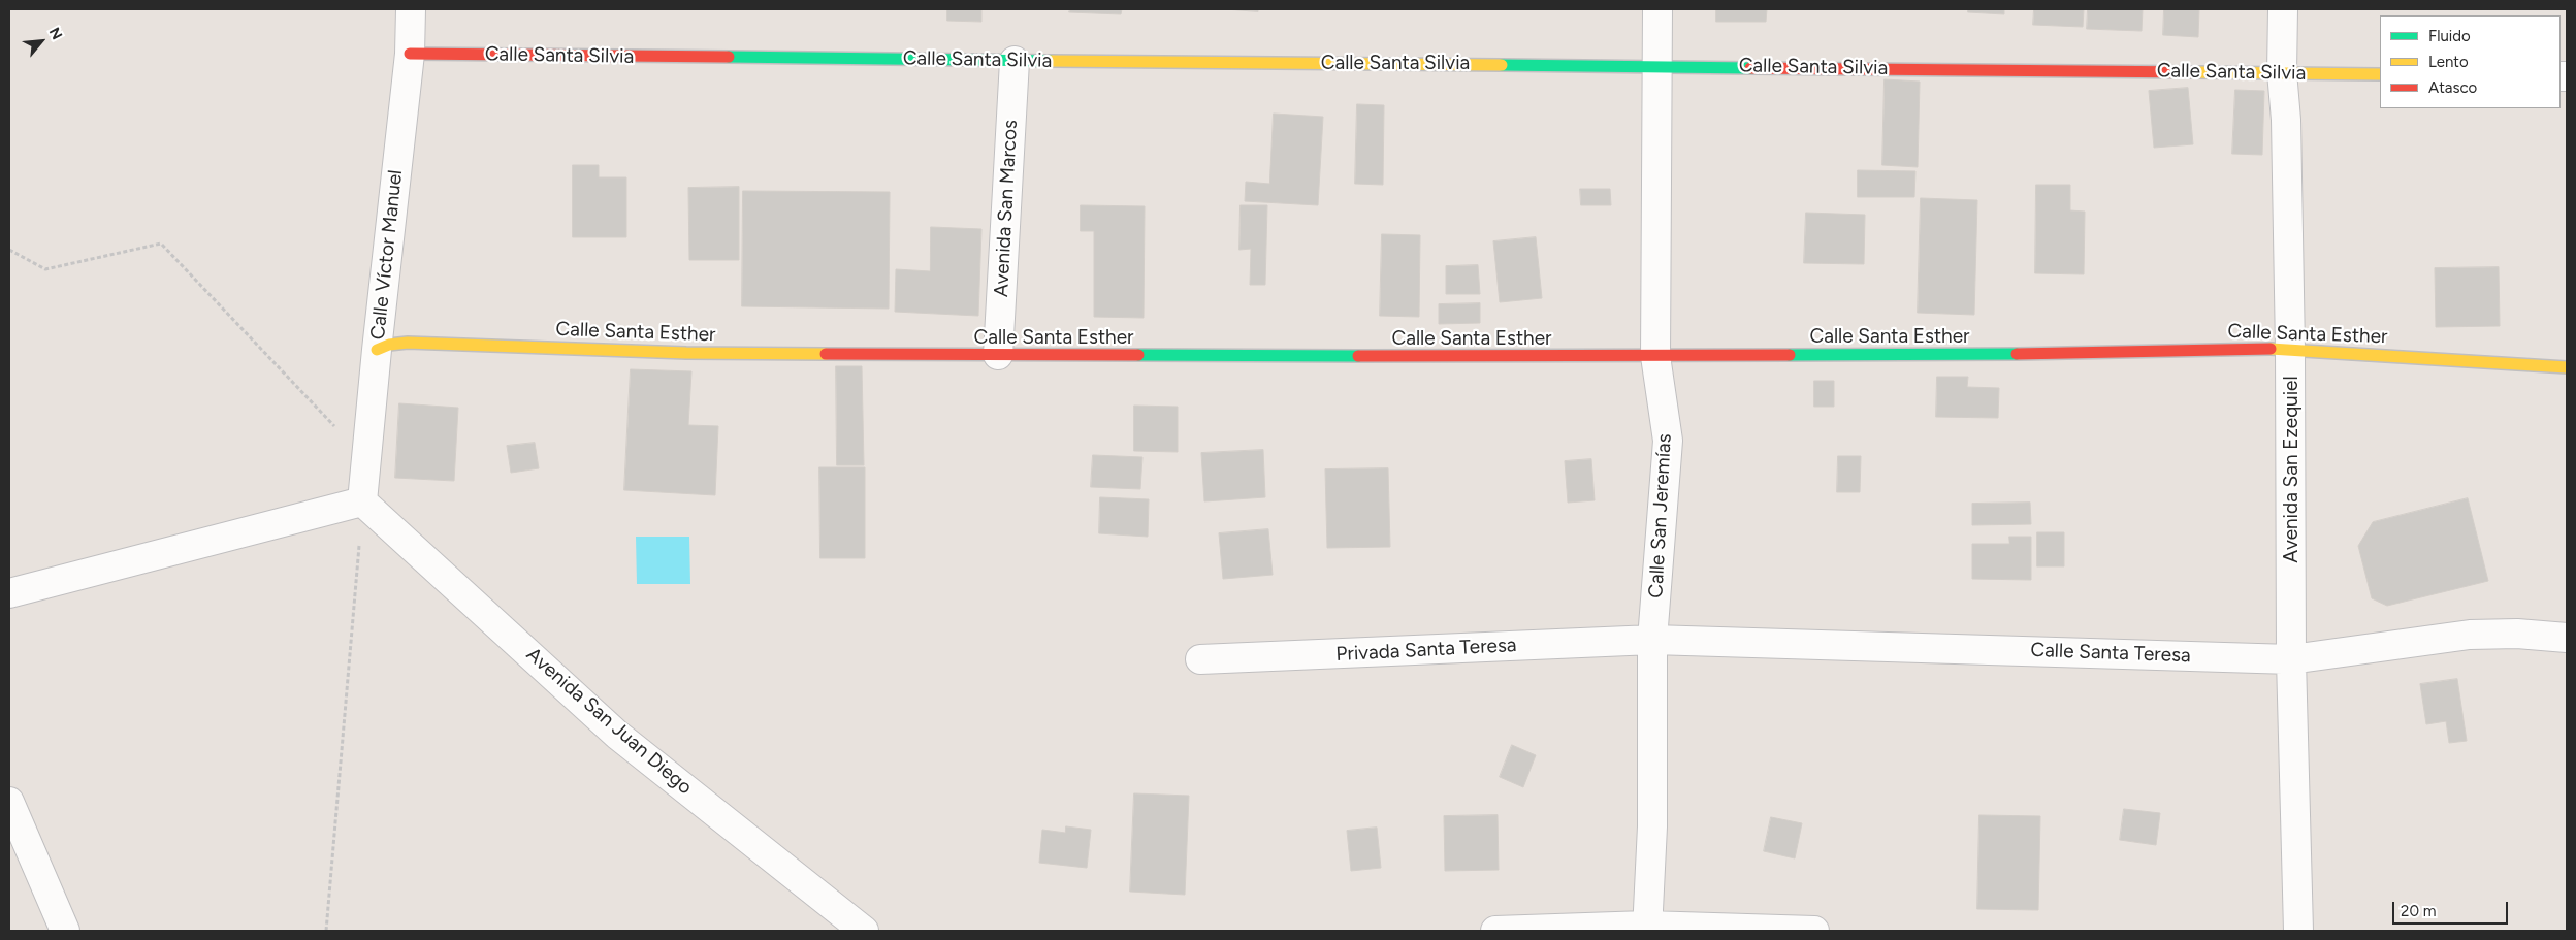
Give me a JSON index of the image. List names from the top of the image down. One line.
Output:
{"streets":{"street":["Calle Santa Silvia","Avenida San Marcos","Calle Víctor Manuel","Calle Santa Esther","Avenida San Ezequiel","Calle San Jeremías","Privada Santa Teresa","Calle Santa Teresa","Avenida San Juan Diego"]},"crossings":[["Calle Santa Silvia","Avenida San Marcos"],["Calle Santa Silvia","Calle Víctor Manuel"],["Calle Santa Silvia","Avenida San Ezequiel"],["Calle Santa Silvia","Calle San Jeremías"],["Avenida San Marcos","Calle Santa Esther"],["Calle Víctor Manuel","Calle Santa Esther"],["Calle Víctor Manuel","Avenida San Juan Diego"],["Calle Santa Esther","Avenida San Ezequiel"],["Calle Santa Esther","Calle San Jeremías"],["Avenida San Ezequiel","Calle Santa Teresa"],["Calle San Jeremías","Privada Santa Teresa"],["Calle San Jeremías","Calle Santa Teresa"],["Privada Santa Teresa","Calle Santa Teresa"]],"legend":["Fluido","Lento","Atasco"],"scale_bar":"20 m","north":"top right"}
